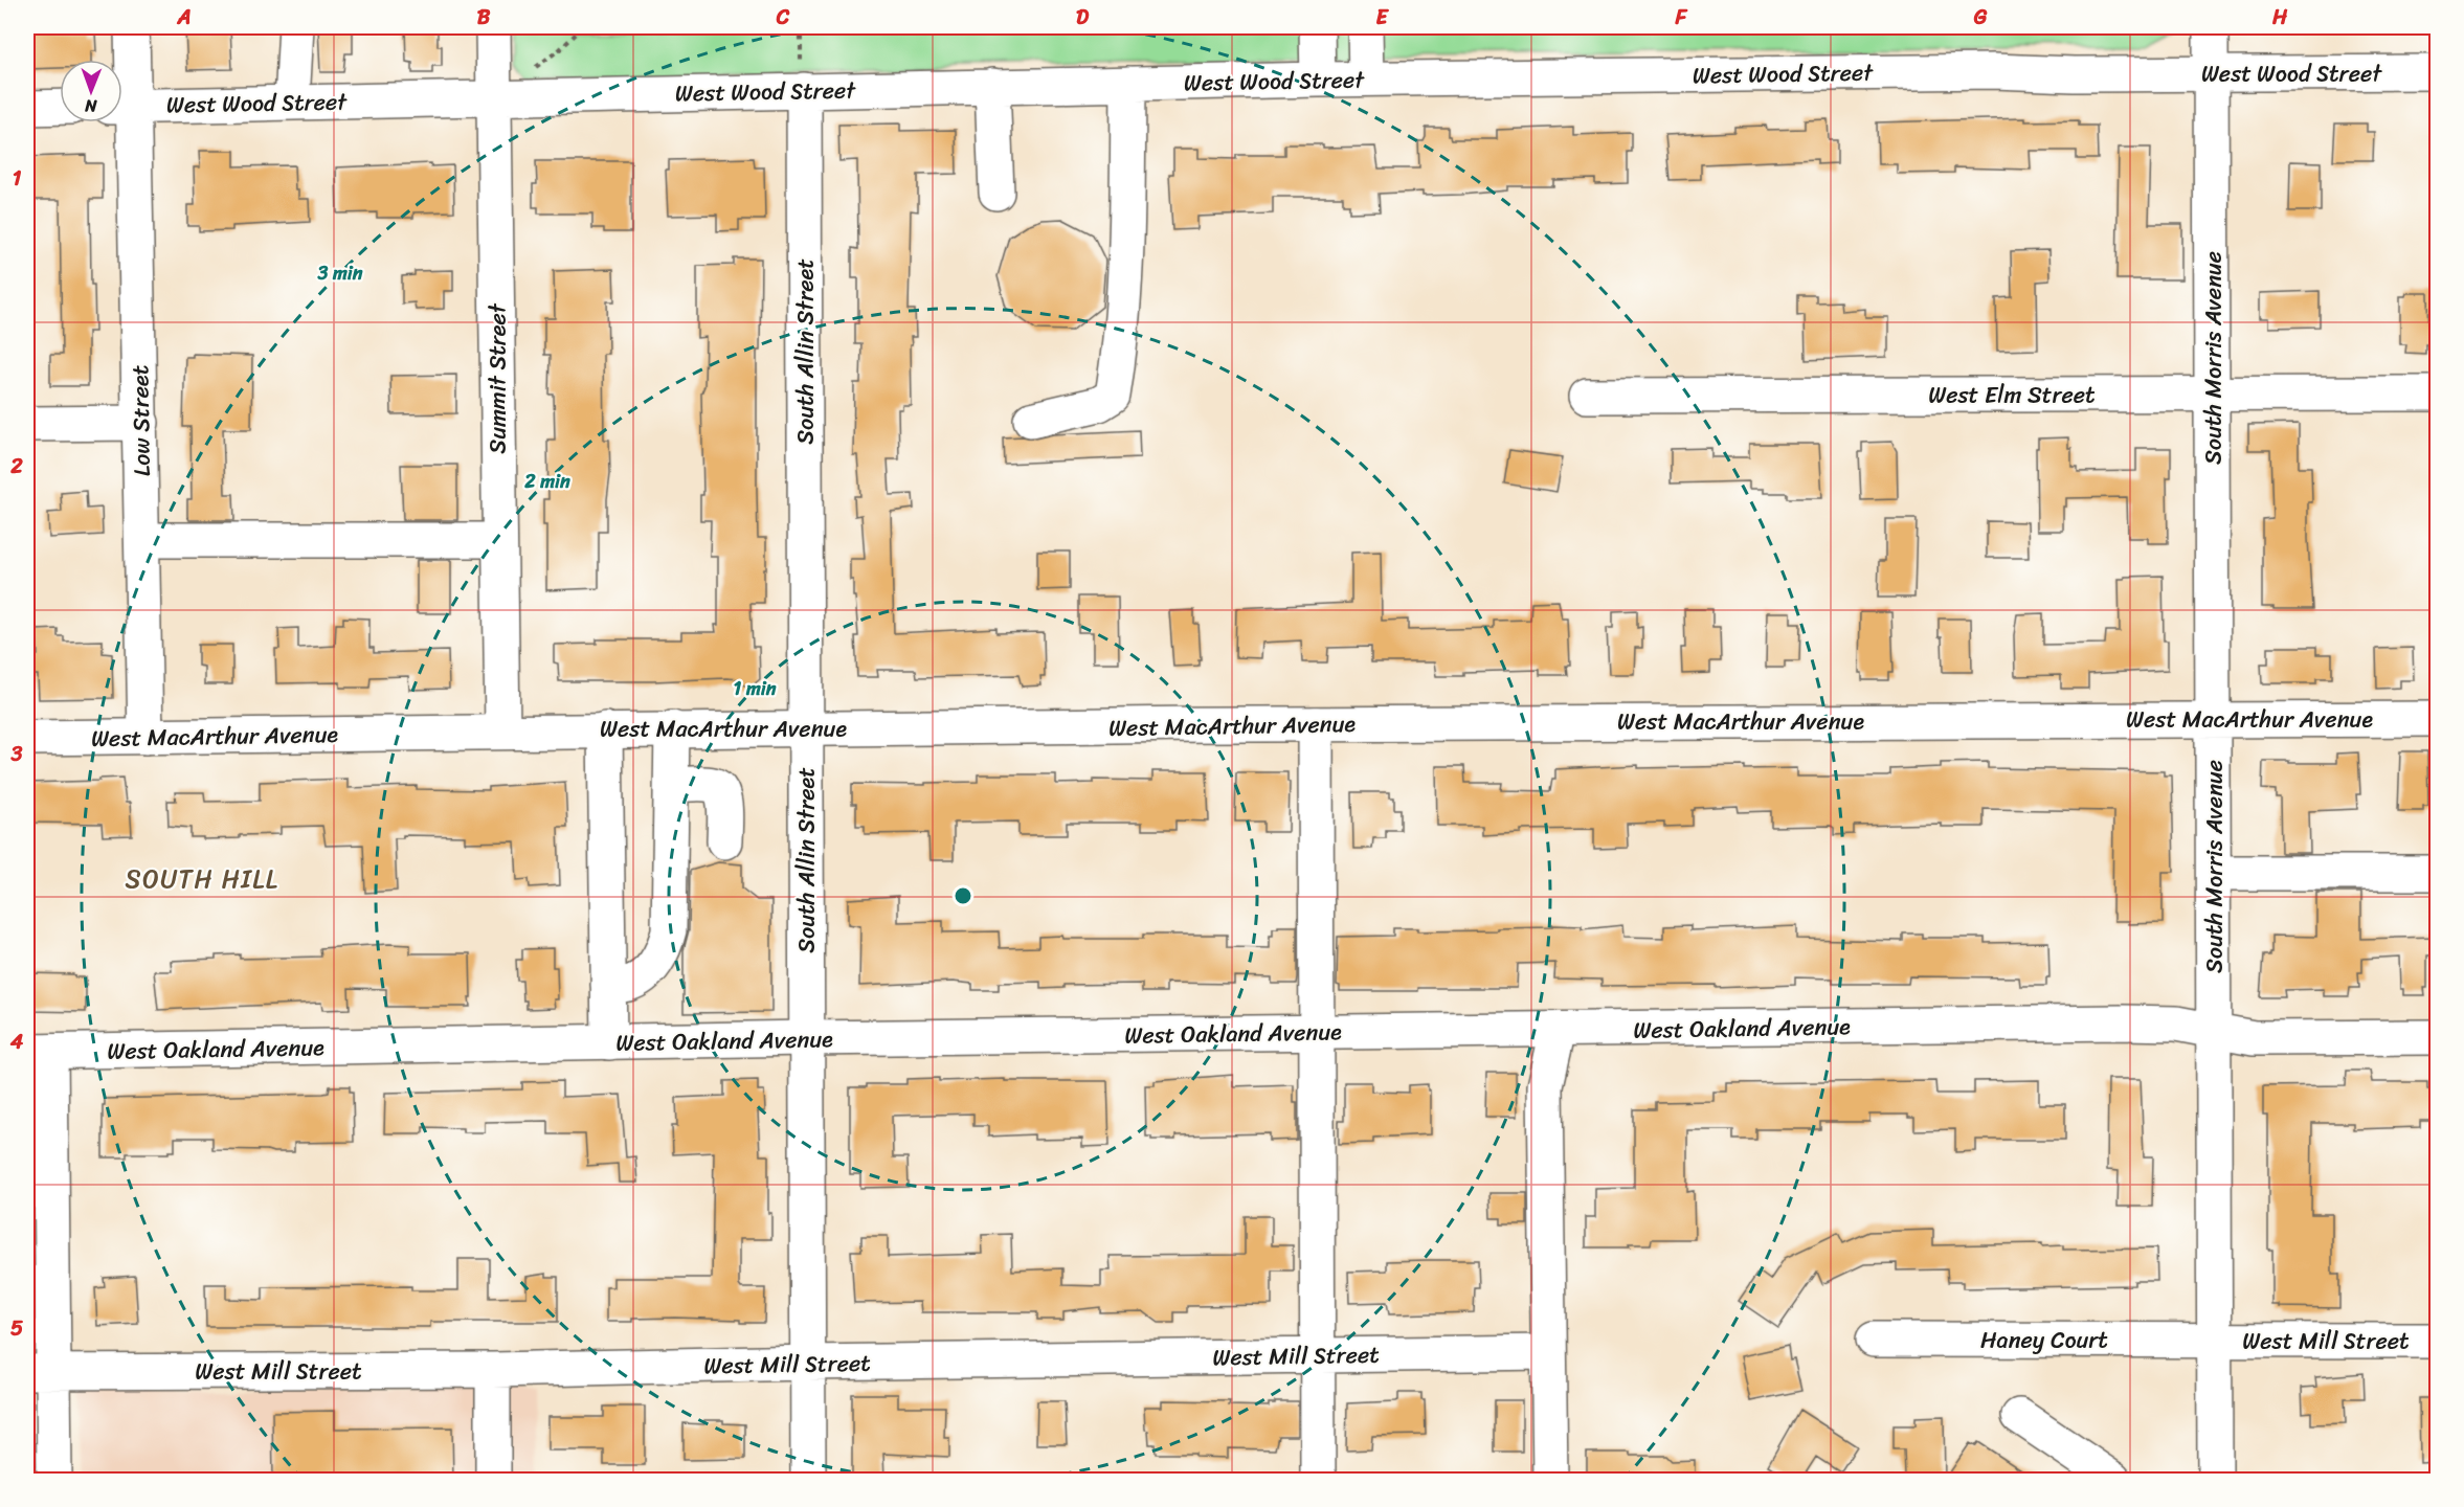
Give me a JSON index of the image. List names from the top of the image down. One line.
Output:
{"streets":{"street":["West Wood Street","South Allin Street","South Morris Avenue","Summit Street","West Elm Street","Low Street","West MacArthur Avenue","West Oakland Avenue","Haney Court","West Mill Street"]},"crossings":[["West Wood Street","South Allin Street"],["West Wood Street","South Morris Avenue"],["West Wood Street","Summit Street"],["South Allin Street","West MacArthur Avenue"],["South Allin Street","West Oakland Avenue"],["South Allin Street","West Mill Street"],["South Morris Avenue","West Elm Street"],["South Morris Avenue","West MacArthur Avenue"],["South Morris Avenue","West Oakland Avenue"],["South Morris Avenue","Haney Court"],["South Morris Avenue","West Mill Street"],["Summit Street","West MacArthur Avenue"],["Low Street","West MacArthur Avenue"],["Haney Court","West Mill Street"]],"districts":["SOUTH HILL"],"north":"bottom","grid":{"columns":["A","B","C","D","E","F","G","H"],"rows":["1","2","3","4","5"]},"rings":["3 min","2 min","1 min"]}
